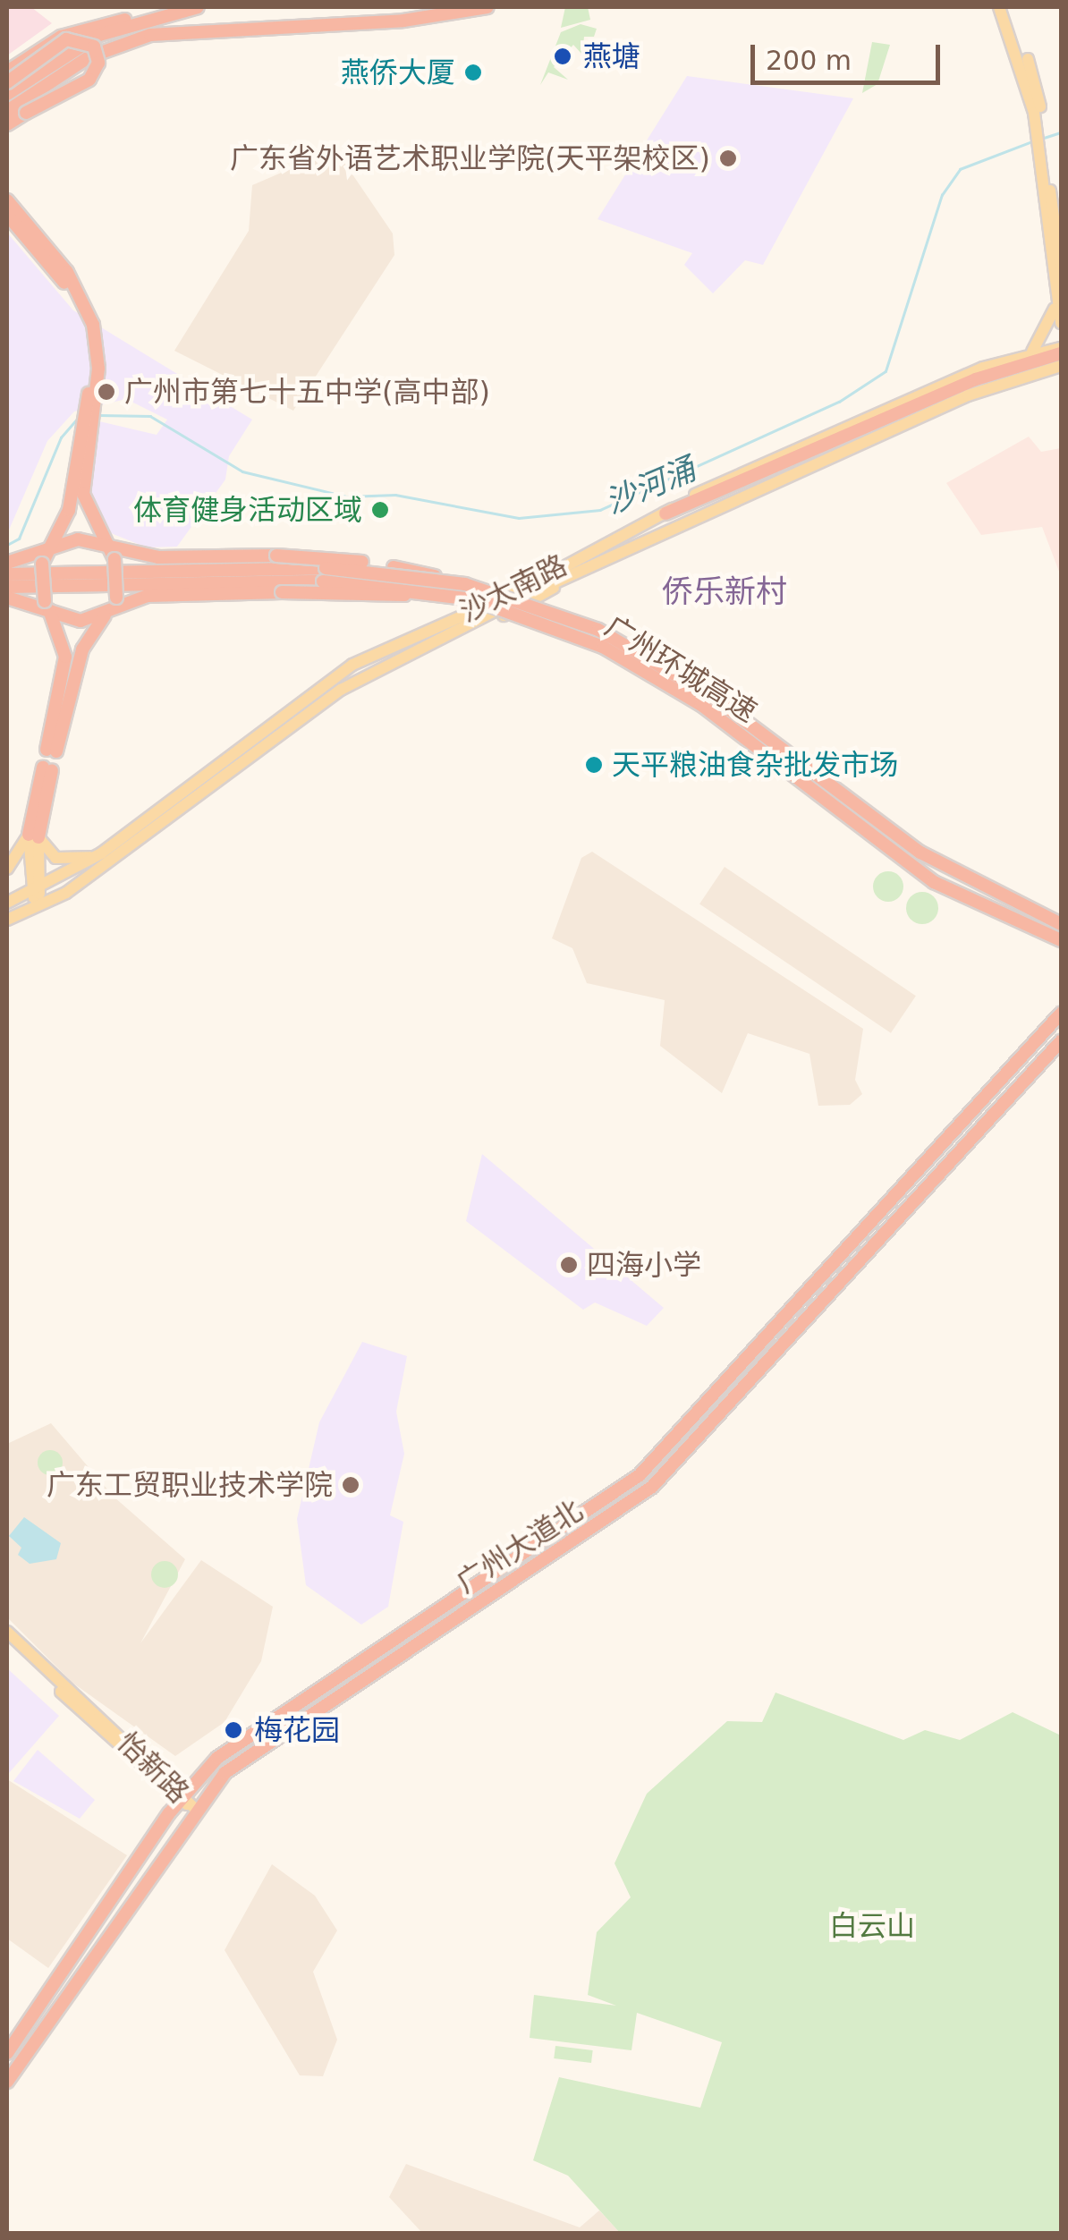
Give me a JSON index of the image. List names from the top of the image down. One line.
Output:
{"streets":{"highway":["广州环城高速","广州大道北"],"main road":["沙太南路","怡新路"]},"crossings":[["广州大道北","怡新路"]],"districts":["侨乐新村"],"water":["沙河涌"],"parks":["白云山"],"places":["燕塘","燕侨大厦","广东省外语艺术职业学院(天平架校区)","广州市第七十五中学(高中部)","体育健身活动区域","天平粮油食杂批发市场","四海小学","广东工贸职业技术学院","梅花园"],"scale_bar":"200 m"}
